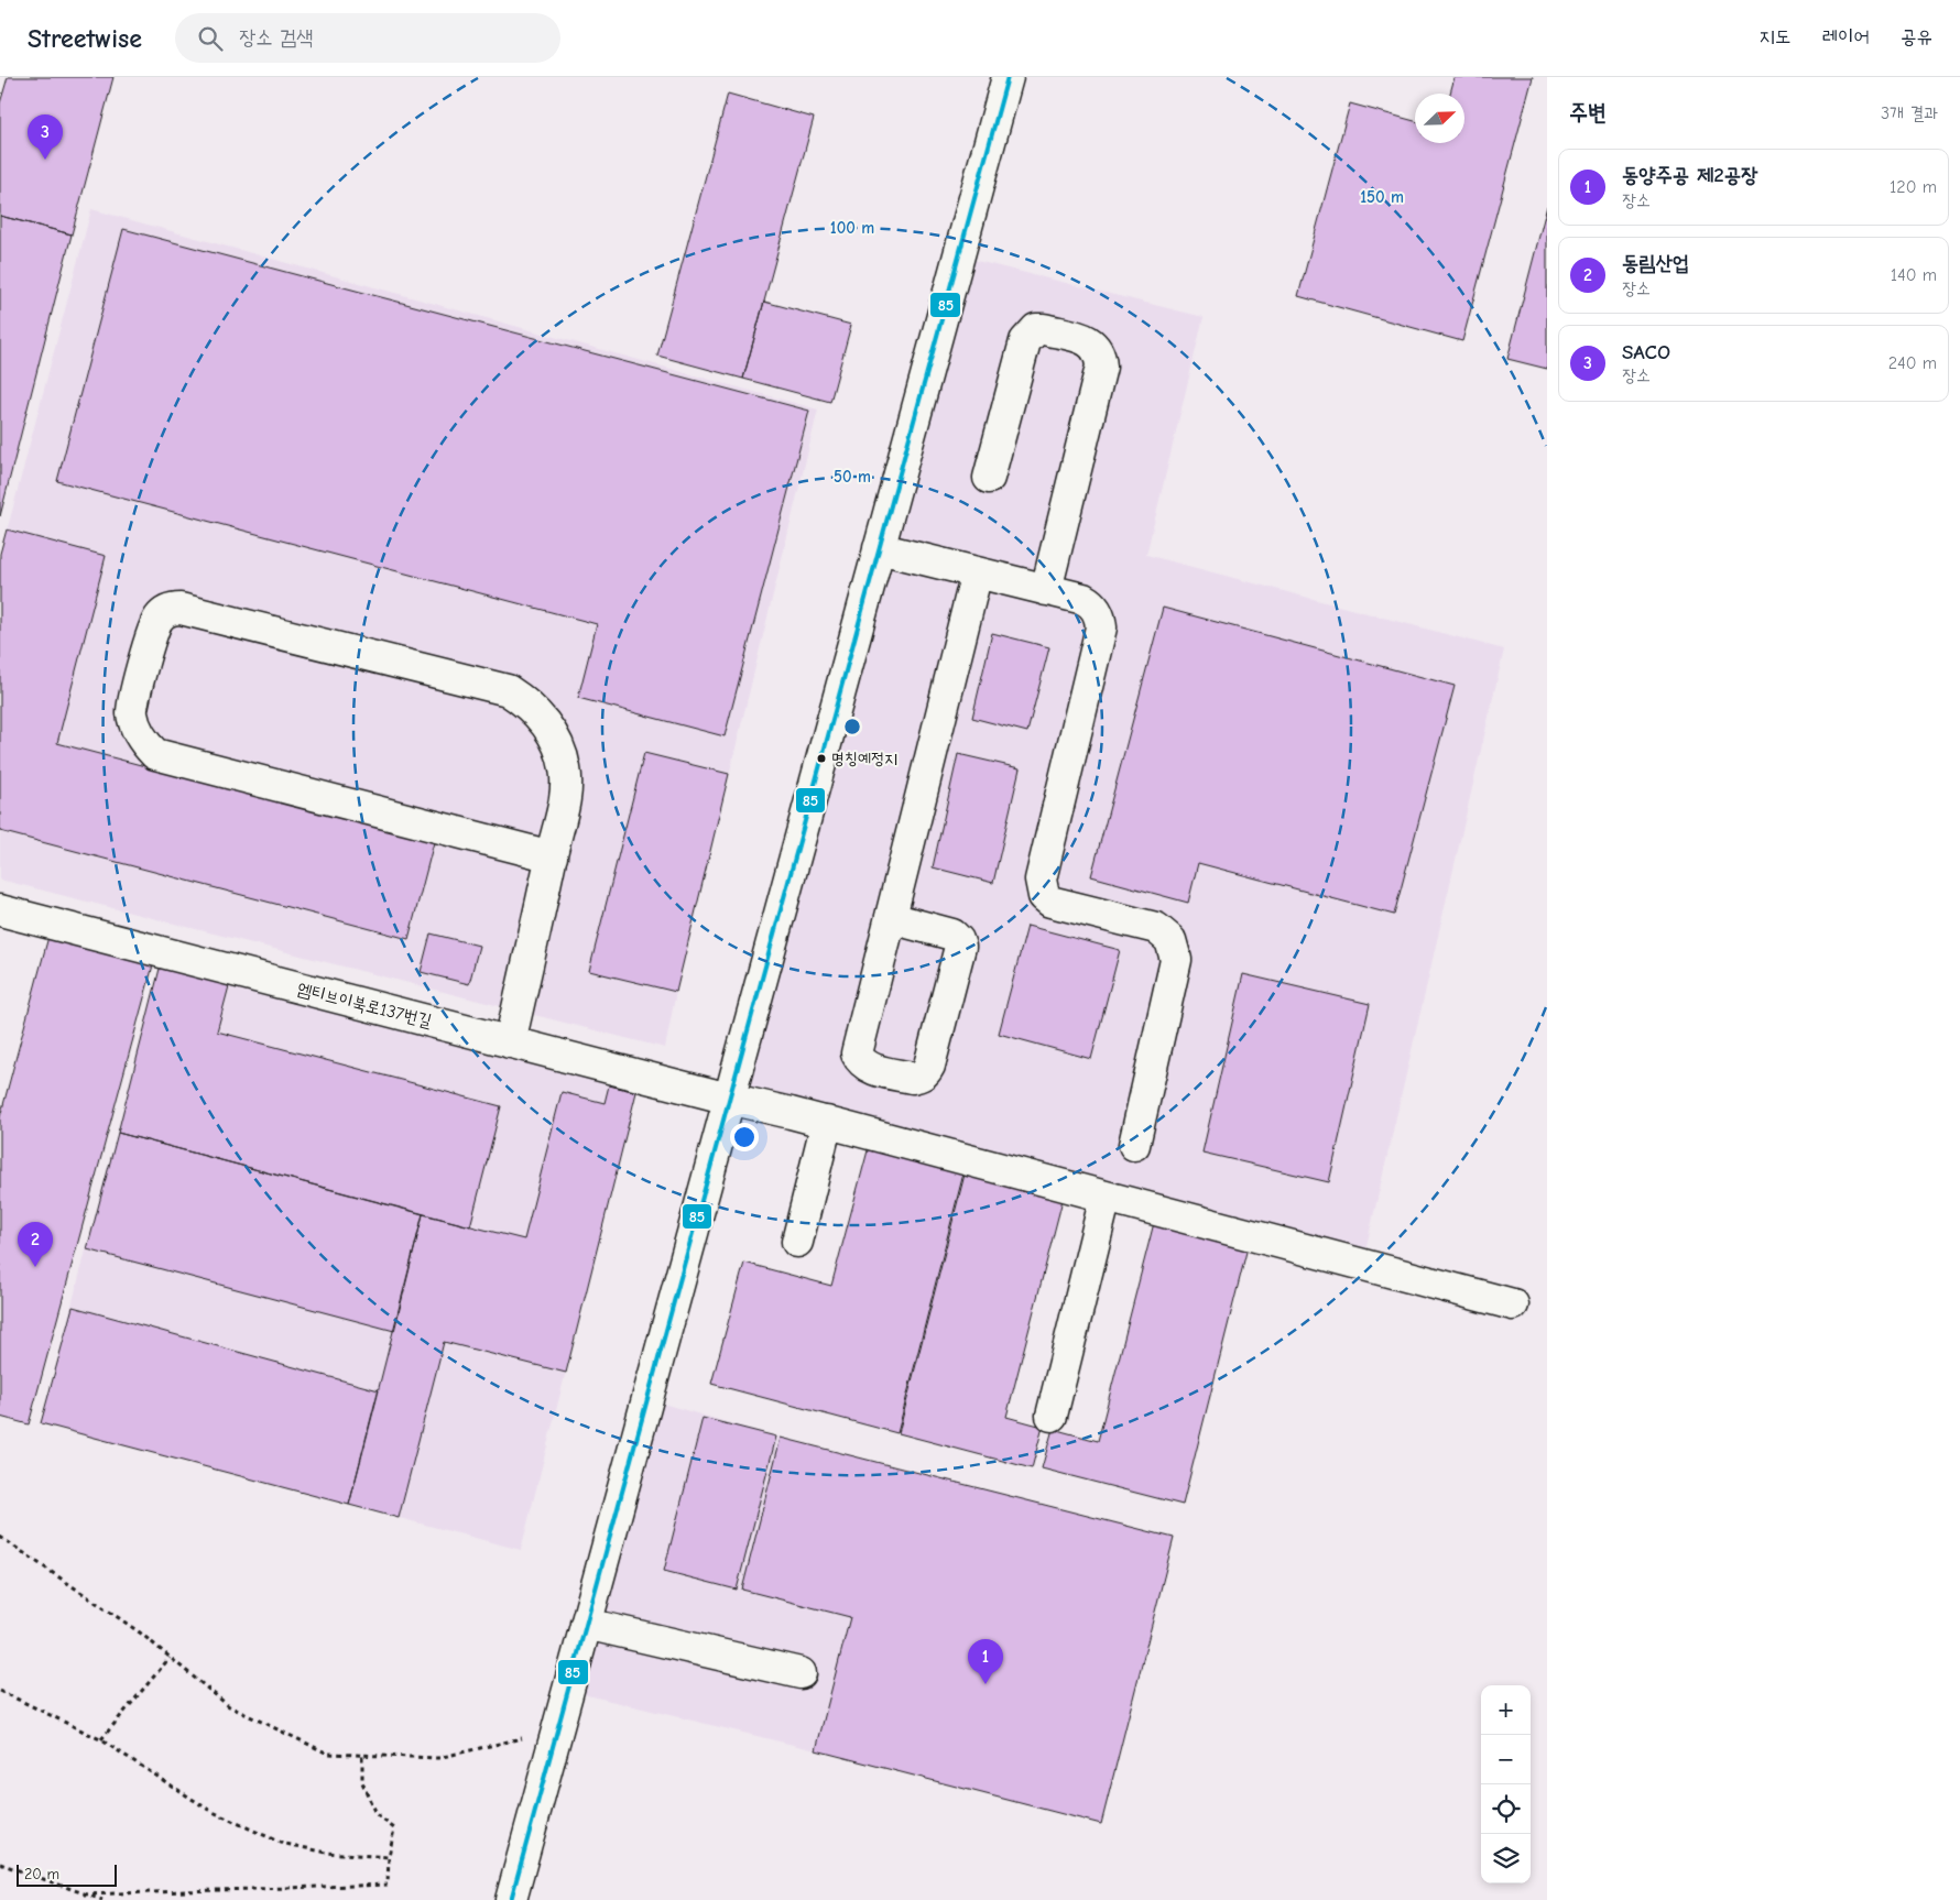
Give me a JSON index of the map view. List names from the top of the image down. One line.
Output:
{"streets":{"street":["엠티브이북로137번길"]},"places":["명칭예정지"],"lines":["transit line 85"],"scale_bar":"20 m","north":"top right","page":{"header":"Streetwise","search":"장소 검색","nav":["지도","레이어","공유"],"heading":["주변","3개 결과"],"pins":["3","2","1"],"list":[{"mark":"1","name":"동양주공 제2공장","note":"장소","value":"120 m"},{"mark":"2","name":"동림산업","note":"장소","value":"140 m"},{"mark":"3","name":"SACO","note":"장소","value":"240 m"}],"map_buttons":["+","−"],"scale":"20 m"},"rings":["150 m","100 m","50 m"]}
